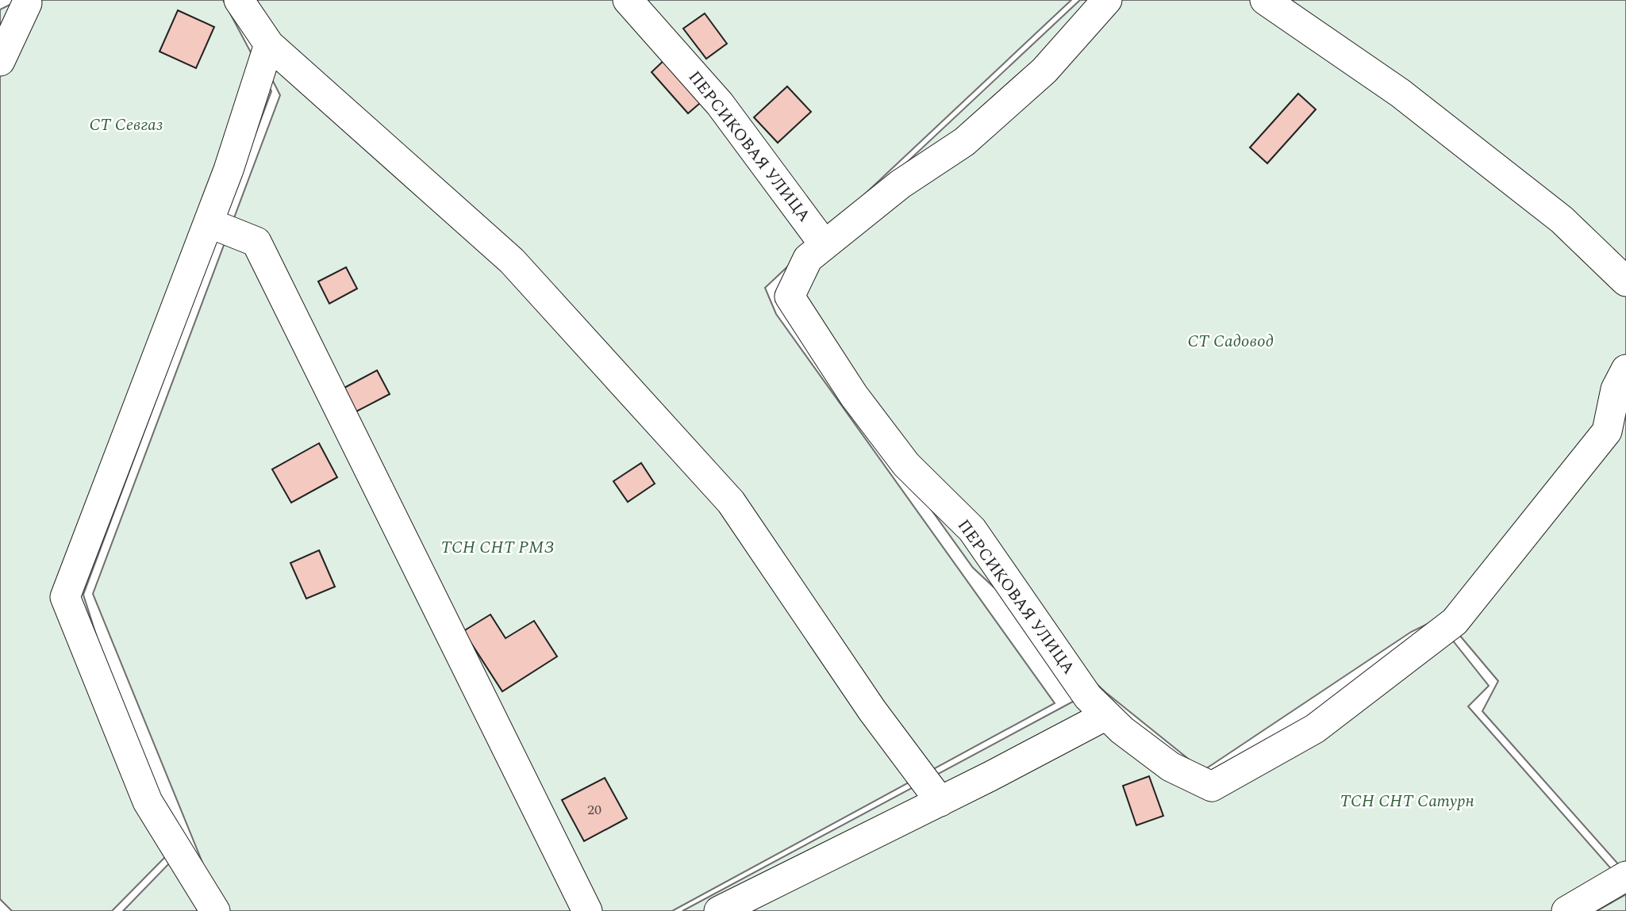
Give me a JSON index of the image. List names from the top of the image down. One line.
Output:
{"streets":{"street":["ПЕРСИКОВАЯ УЛИЦА"]},"parks":["СТ Севгаз","СТ Садовод","ТСН СНТ РМЗ","ТСН СНТ Сатурн"],"house_numbers":["20"]}
